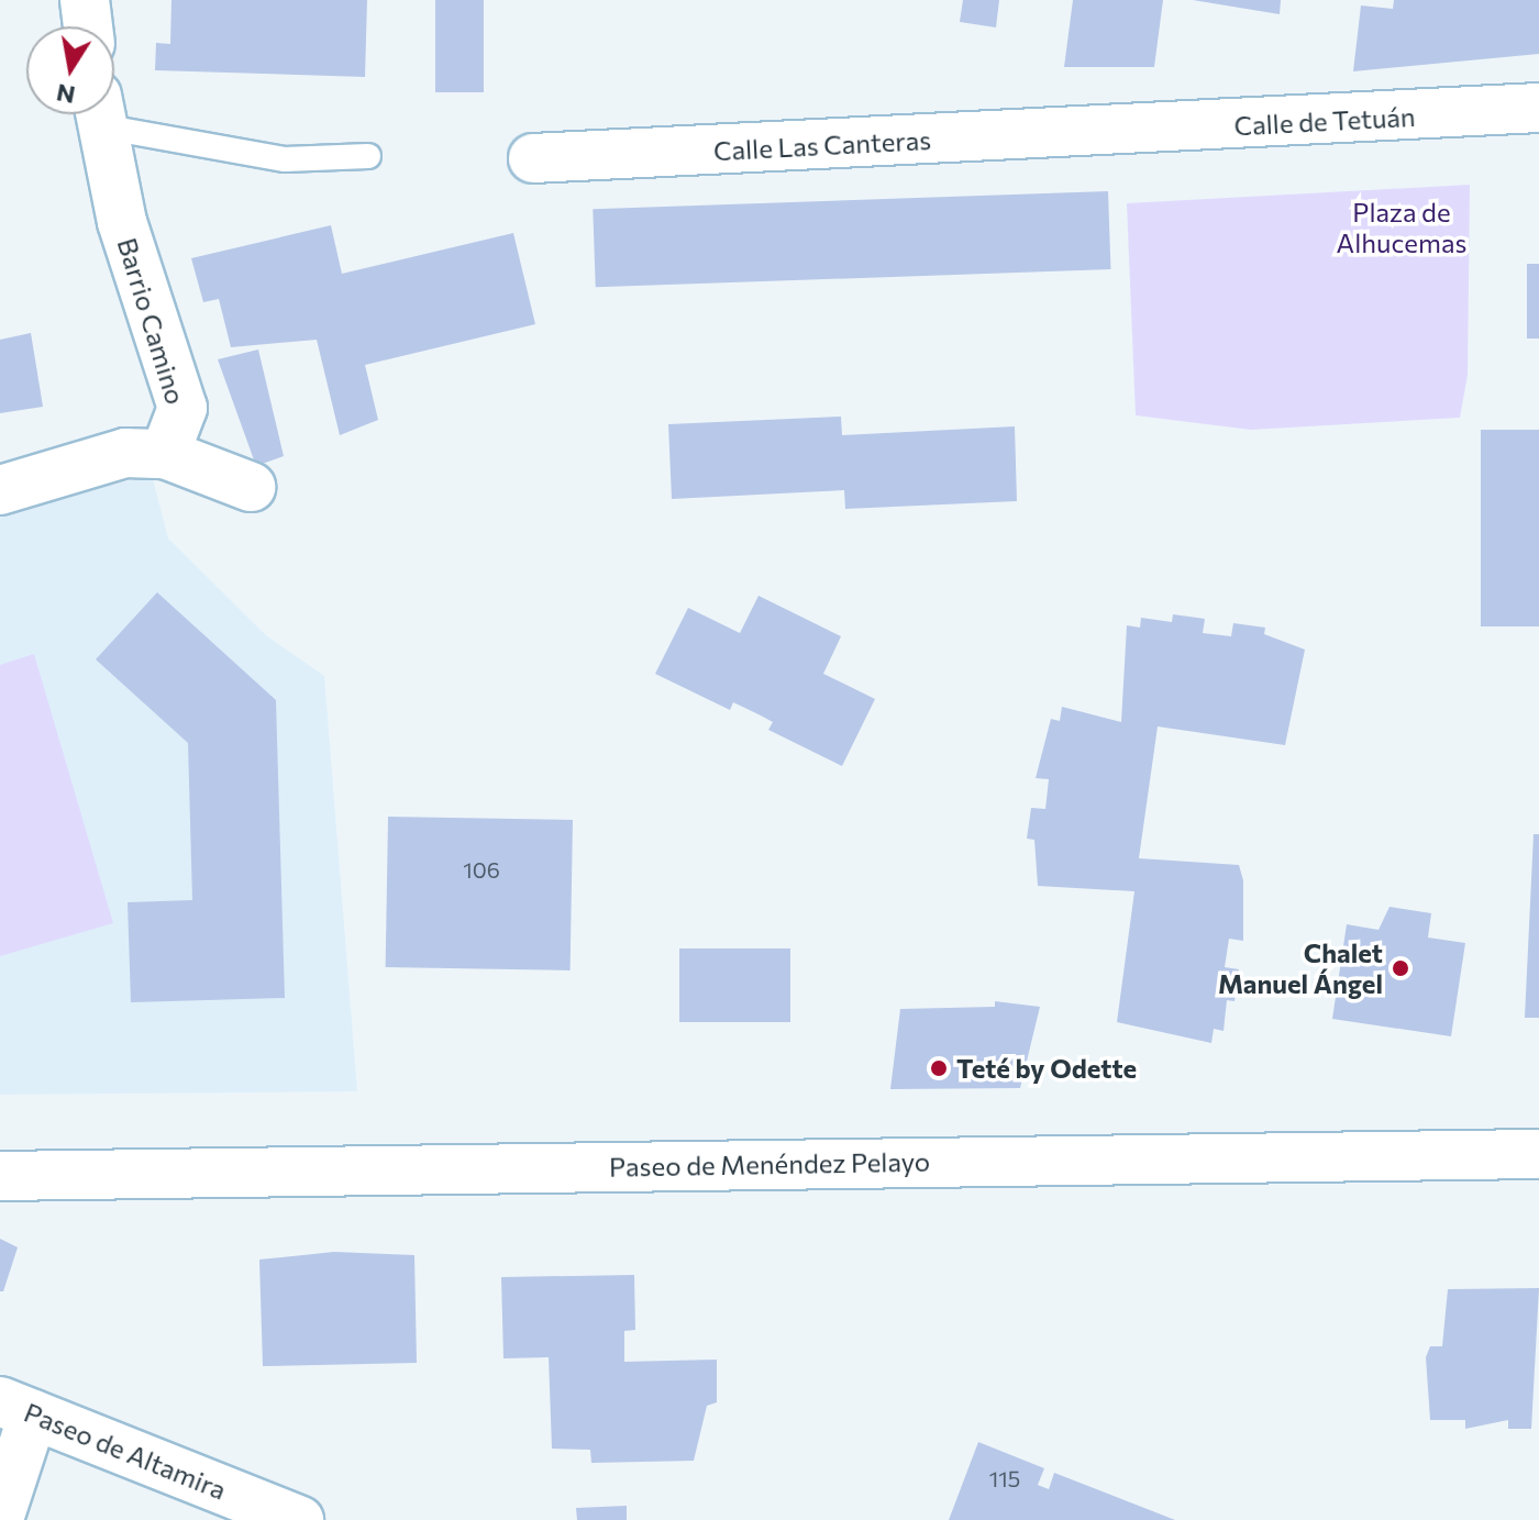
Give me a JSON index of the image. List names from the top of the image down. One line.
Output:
{"streets":{"street":["Calle de Tetuán","Calle Las Canteras","Barrio Camino","Paseo de Menéndez Pelayo","Paseo de Altamira"]},"crossings":[["Calle de Tetuán","Calle Las Canteras"]],"parks":["Plaza de Alhucemas"],"places":["Chalet Manuel Ángel","Teté by Odette"],"house_numbers":["106","115"],"north":"bottom"}
